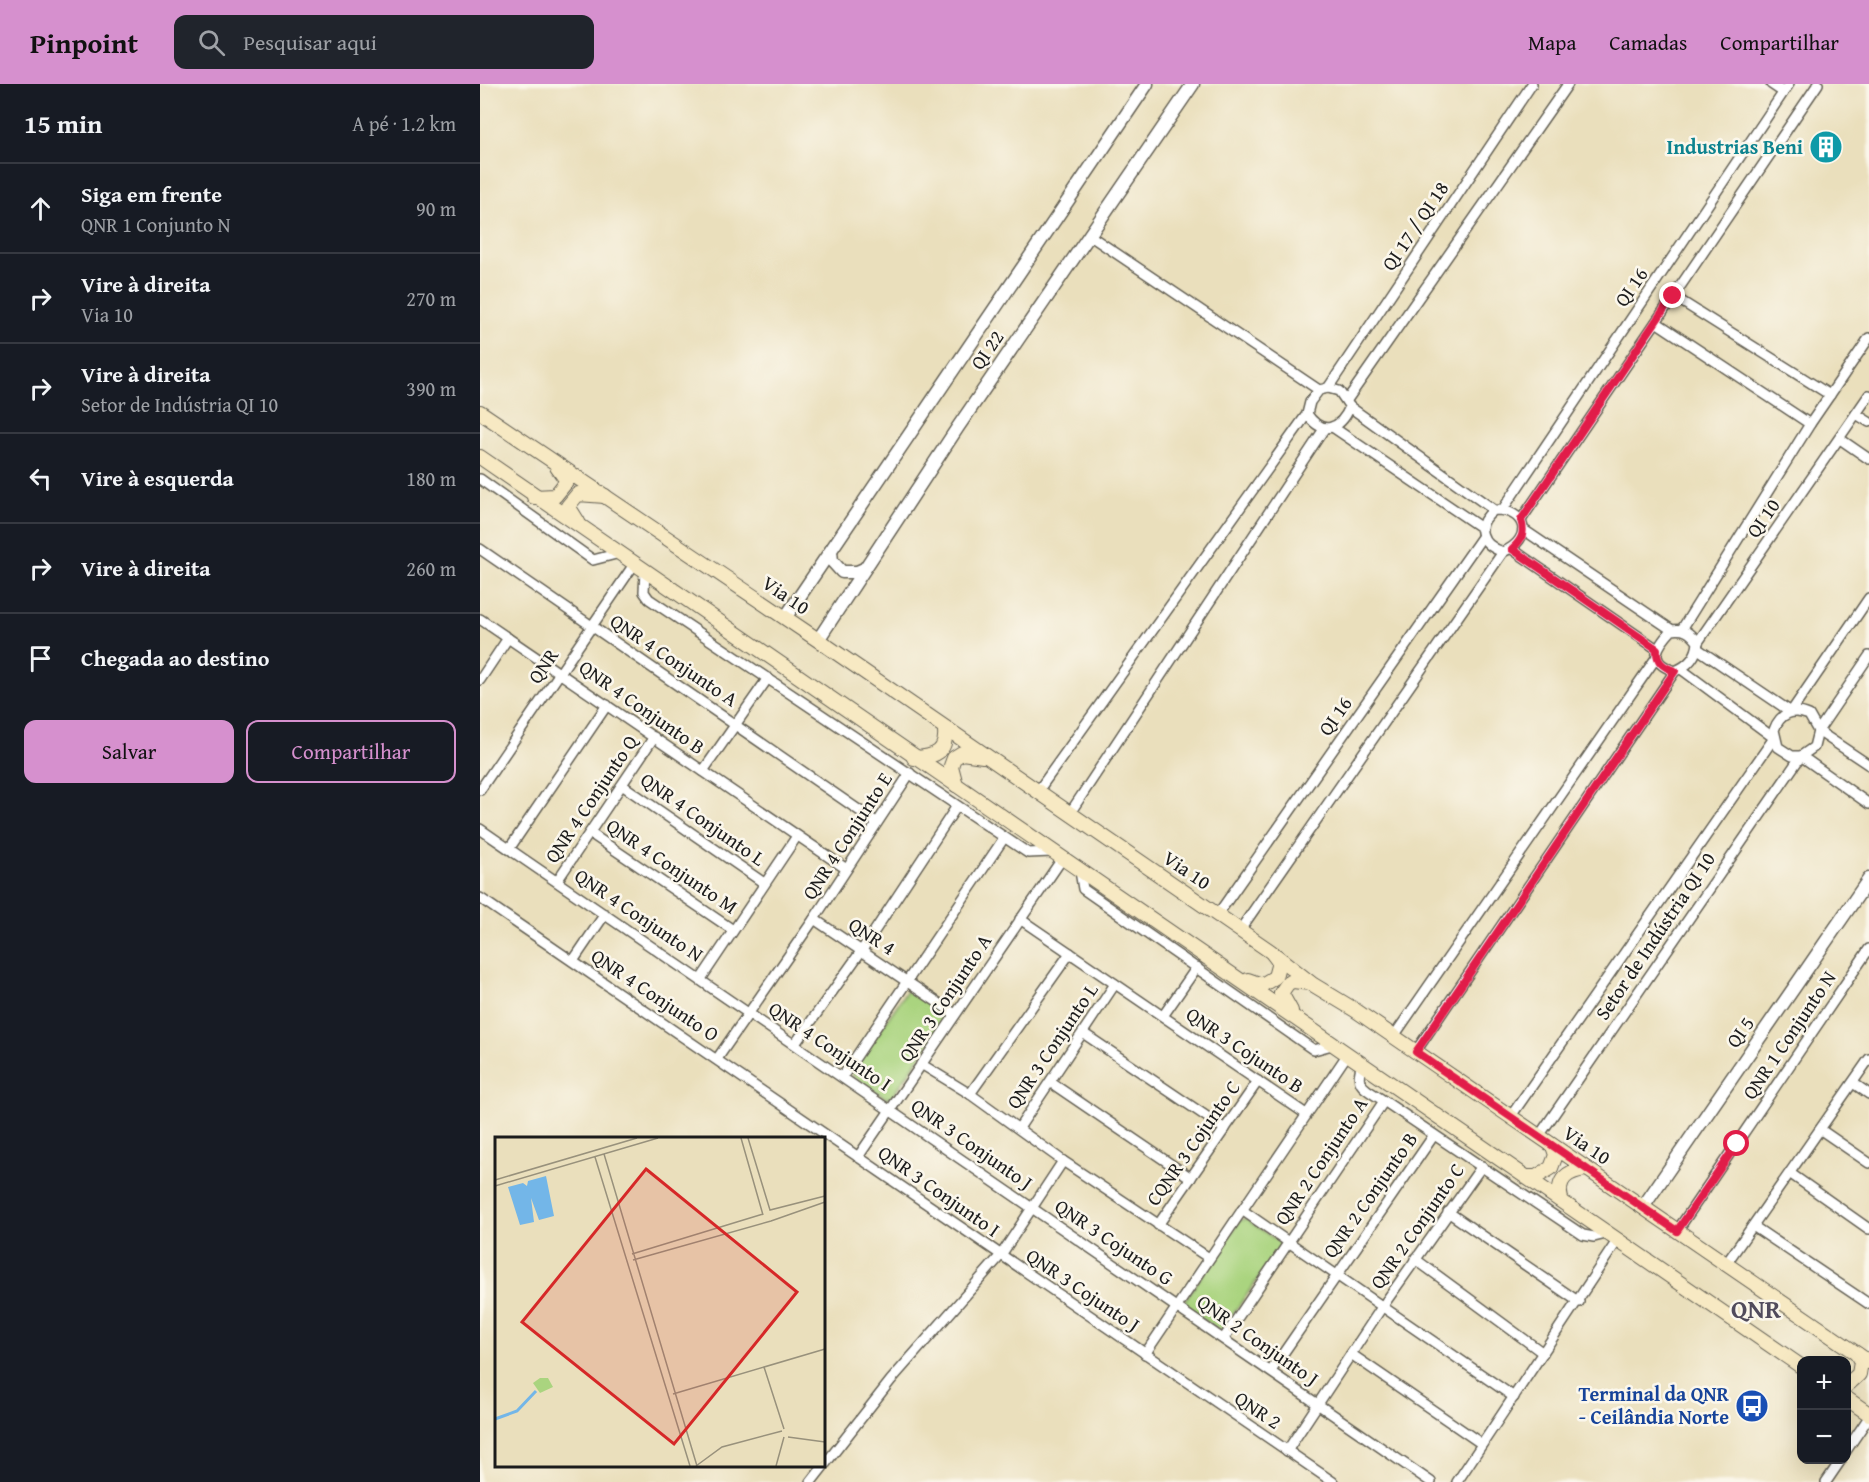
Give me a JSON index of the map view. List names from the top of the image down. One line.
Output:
{"streets":{"main road":["Via 10"],"street":["QI 17 / QI 18","QI 16","QI 22","QI 10","QNR 4 Conjunto A","QNR","QNR 4 Conjunto B","QNR 4 Conjunto Q","QNR 4 Conjunto L","QNR 4 Conjunto E","QNR 4 Conjunto M","QNR 4 Conjunto N","QNR 4","Setor de Indústria QI 10","QNR 4 Conjunto O","QNR 3 Conjunto A","QI 5","QNR 1 Conjunto N","QNR 4 Conjunto I","QNR 3 Conjunto L","QNR 3 Cojunto B","CQNR 3 Cojunto C","QNR 3 Conjunto J","QNR 2 Conjunto A","QNR 3 Conjunto I","QNR 2 Conjunto B","QNR 2 Conjunto C","QNR 3 Cojunto G","QNR 3 Cojunto J","QNR 2 Conjunto J","QNR 2"]},"crossings":[["QI 16","Via 10"],["QI 22","Via 10"],["Via 10","Setor de Indústria QI 10"],["Via 10","QI 5"],["Via 10","QNR 1 Conjunto N"],["QNR 4 Conjunto A","QNR"],["QNR 4 Conjunto A","QNR 4 Conjunto E"],["QNR","QNR 4 Conjunto B"],["QNR 4 Conjunto B","QNR 4 Conjunto Q"],["QNR 4 Conjunto B","QNR 4 Conjunto E"],["QNR 4 Conjunto Q","QNR 4 Conjunto L"],["QNR 4 Conjunto Q","QNR 4 Conjunto M"],["QNR 4 Conjunto Q","QNR 4 Conjunto N"],["QNR 4 Conjunto E","QNR 4"],["QNR 4","QNR 3 Conjunto A"],["QNR 3 Conjunto A","QNR 4 Conjunto I"],["QNR 3 Conjunto A","QNR 3 Cojunto B"],["QNR 3 Conjunto A","QNR 3 Conjunto J"],["QNR 3 Conjunto A","QNR 3 Conjunto I"],["QNR 4 Conjunto I","QNR 3 Conjunto J"],["QNR 3 Conjunto L","QNR 3 Cojunto B"],["QNR 3 Cojunto B","CQNR 3 Cojunto C"],["QNR 3 Conjunto J","QNR 3 Cojunto G"],["QNR 3 Conjunto I","QNR 3 Cojunto J"],["QNR 2 Conjunto B","QNR 2 Conjunto J"],["QNR 2 Conjunto C","QNR 2"],["QNR 3 Cojunto G","QNR 2 Conjunto J"],["QNR 3 Cojunto J","QNR 2"],["QNR 2 Conjunto J","QNR 2"]],"districts":["QNR"],"places":{"building":["Industrias Beni"],"bus stop":["Terminal da QNR - Ceilândia Norte"]},"page":{"header":"Pinpoint","search":"Pesquisar aqui","nav":["Mapa","Camadas","Compartilhar"],"heading":["15 min","A pé · 1.2 km"],"list":[["Siga em frente","QNR 1 Conjunto N","90 m"],["Vire à direita","Via 10","270 m"],["Vire à direita","Setor de Indústria QI 10","390 m"],["Vire à esquerda","180 m"],["Vire à direita","260 m"],"Chegada ao destino"],"buttons":["Salvar","Compartilhar"],"map_buttons":["+","−"]}}
